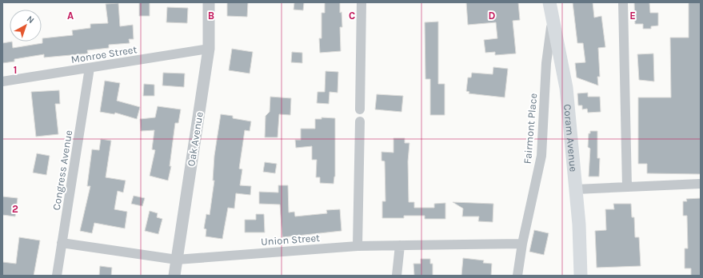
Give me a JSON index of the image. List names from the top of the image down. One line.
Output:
{"streets":{"main road":["Coram Avenue"],"street":["Monroe Street","Fairmont Place","Oak Avenue","Congress Avenue","Union Street"]},"crossings":[["Monroe Street","Oak Avenue"],["Monroe Street","Congress Avenue"],["Fairmont Place","Coram Avenue"],["Fairmont Place","Union Street"],["Oak Avenue","Union Street"],["Congress Avenue","Union Street"]],"north":"top right","grid":{"columns":["A","B","C","D","E"],"rows":["1","2"]}}
